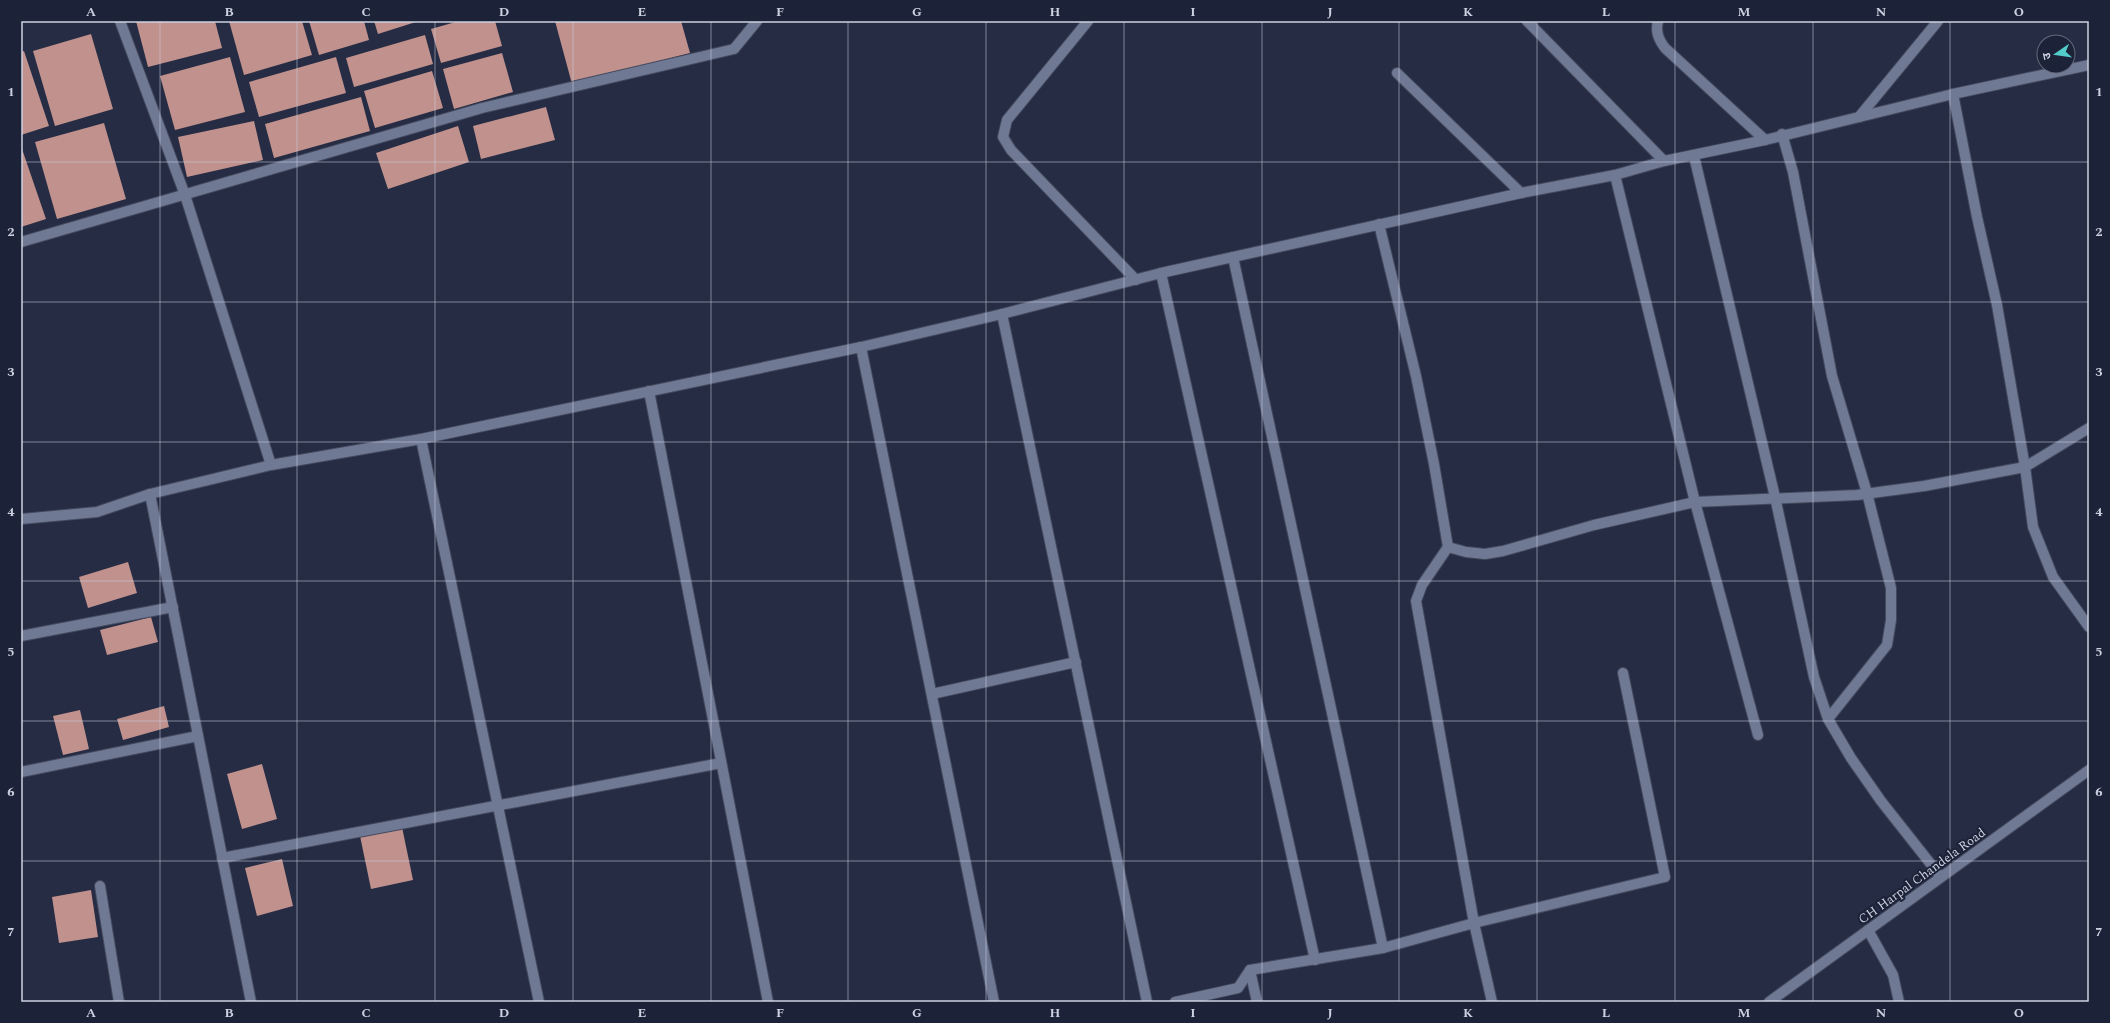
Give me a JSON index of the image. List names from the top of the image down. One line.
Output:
{"streets":{"street":["CH Harpal Chandela Road"]},"north":"left","grid":{"columns":["A","B","C","D","E","F","G","H","I","J","K","L","M","N","O"],"rows":["1","2","3","4","5","6","7"]}}
